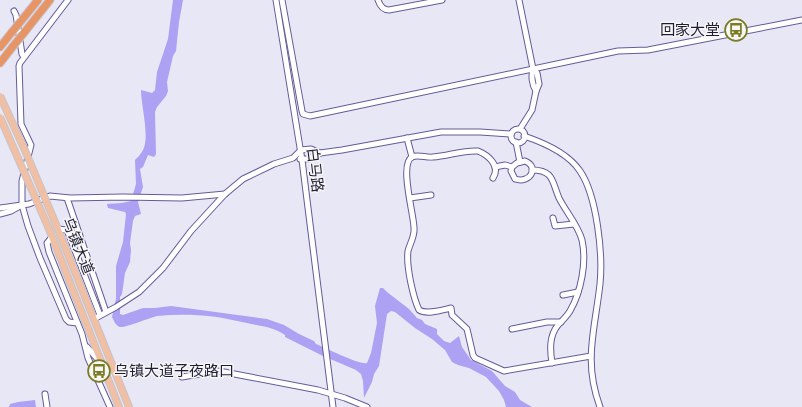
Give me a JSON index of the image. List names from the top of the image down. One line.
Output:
{"streets":{"main road":["乌镇大道"],"street":["白马路"]},"places":{"bus stop":["回家大堂","乌镇大道子夜路口"]}}
